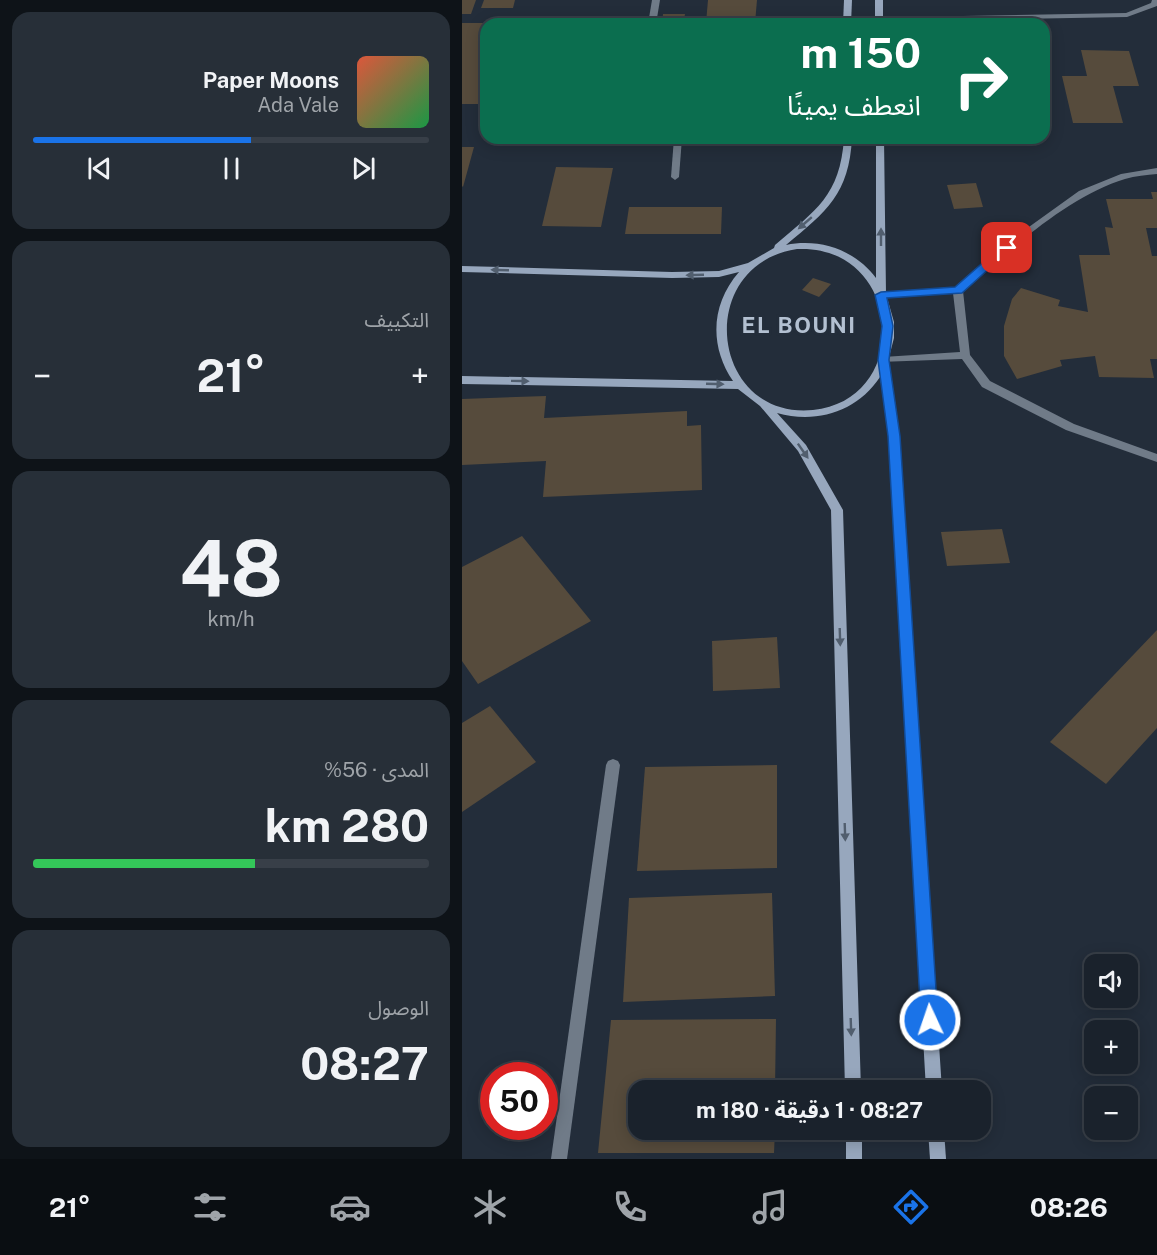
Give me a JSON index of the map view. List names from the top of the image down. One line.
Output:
{"districts":["EL BOUNI"],"page":{"turn":["150 m","انعطف يمينًا"],"song":["Paper Moons","Ada Vale"],"tile":["التكييف",["48","km/h"],["المدى · 56%","280 km"],["الوصول","08:27"]],"heat":["−","21°","+"],"map_buttons":["+","−"],"limit":"50","trip":"08:27 · 1 دقيقة · 180 m","tabs":["08:26","21°"]}}
